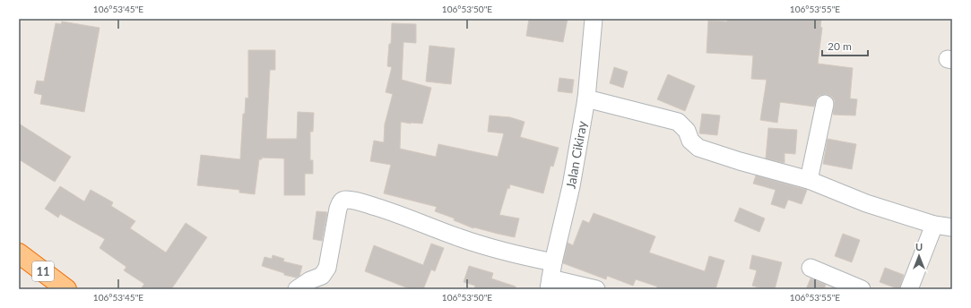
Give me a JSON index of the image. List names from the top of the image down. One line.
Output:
{"streets":{"highway":["11"],"street":["Jalan Cikiray"]},"scale_bar":"20 m","north":"top","coordinates":["106°53'45\"E","106°53'50\"E","106°53'55\"E"]}
